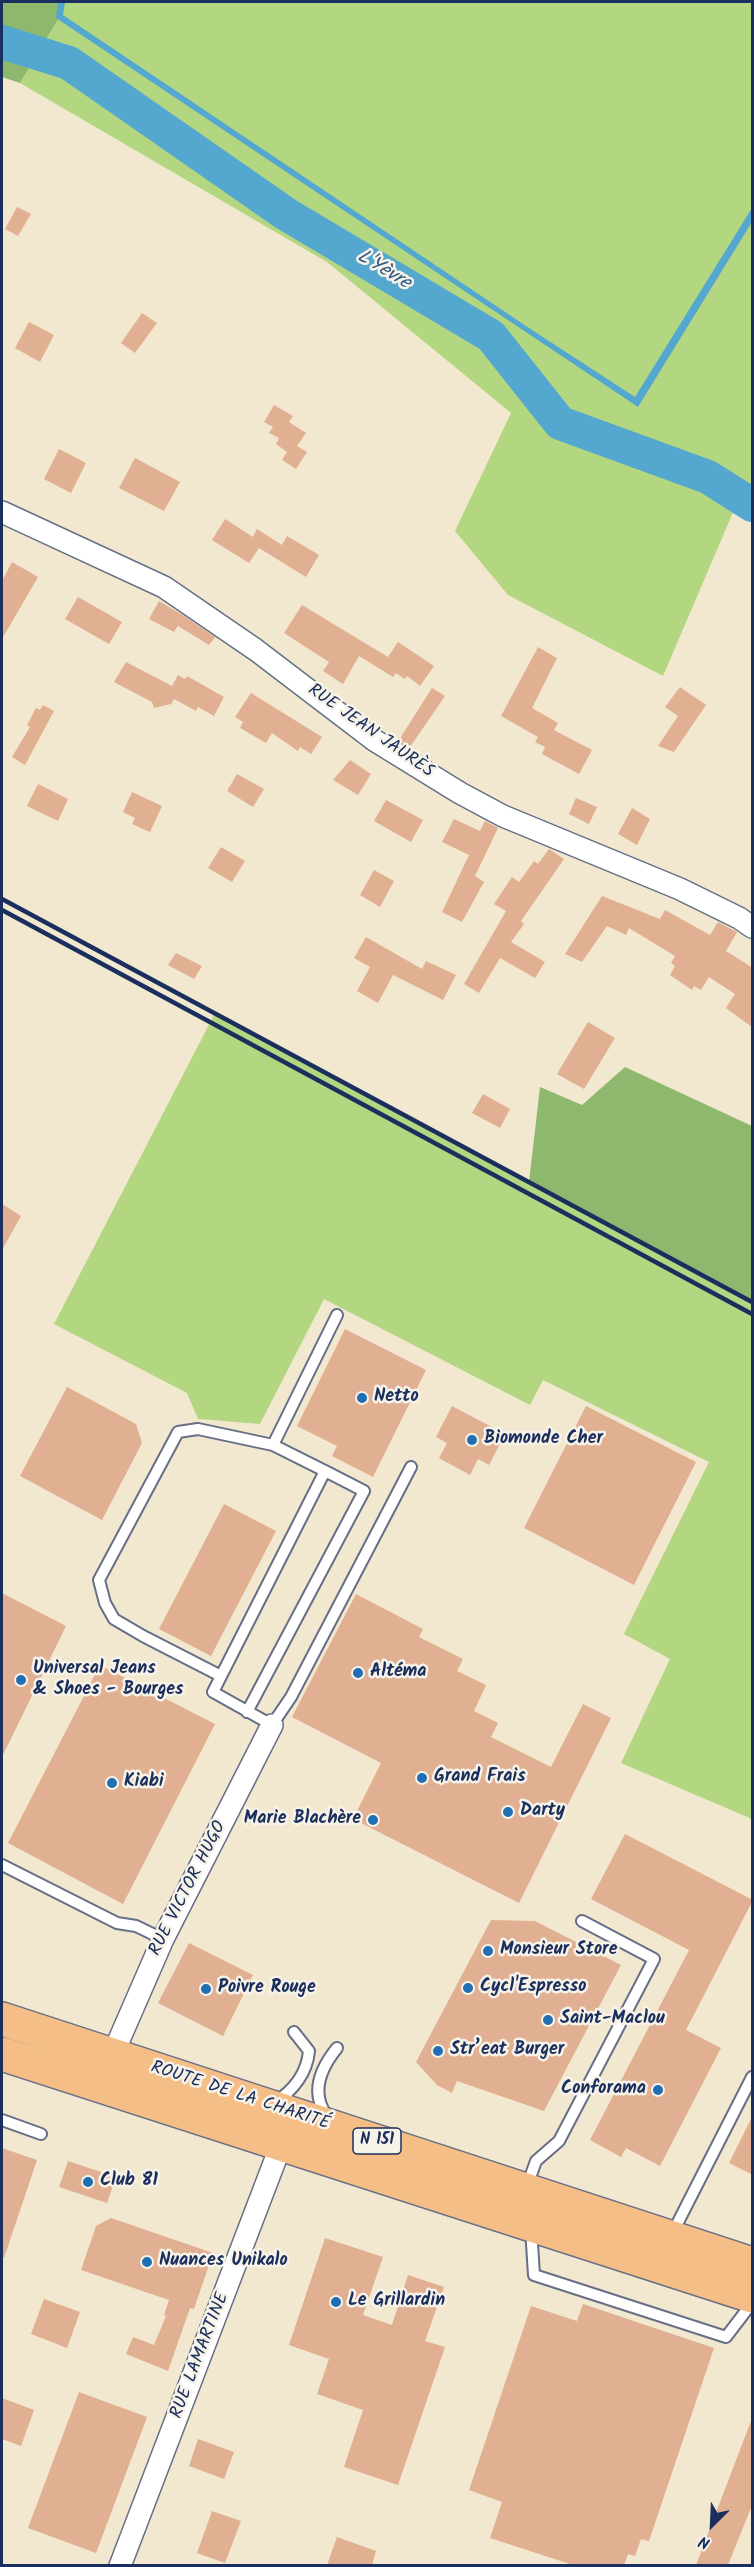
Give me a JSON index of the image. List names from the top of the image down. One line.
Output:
{"streets":{"main road":["ROUTE DE LA CHARITÉ","N 151"],"street":["RUE JEAN JAURÈS","RUE VICTOR HUGO","RUE LAMARTINE"]},"crossings":[["RUE VICTOR HUGO","ROUTE DE LA CHARITÉ"],["ROUTE DE LA CHARITÉ","RUE LAMARTINE"]],"water":["L'Yèvre"],"places":["Netto","Biomonde Cher","Altéma","Universal Jeans & Shoes - Bourges","Grand Frais","Kiabi","Darty","Marie Blachère","Monsieur Store","Cycl'Espresso","Poivre Rouge","Saint-Maclou","Str’eat Burger","Conforama","Club 81","Nuances Unikalo","Le Grillardin"],"north":"bottom left"}
